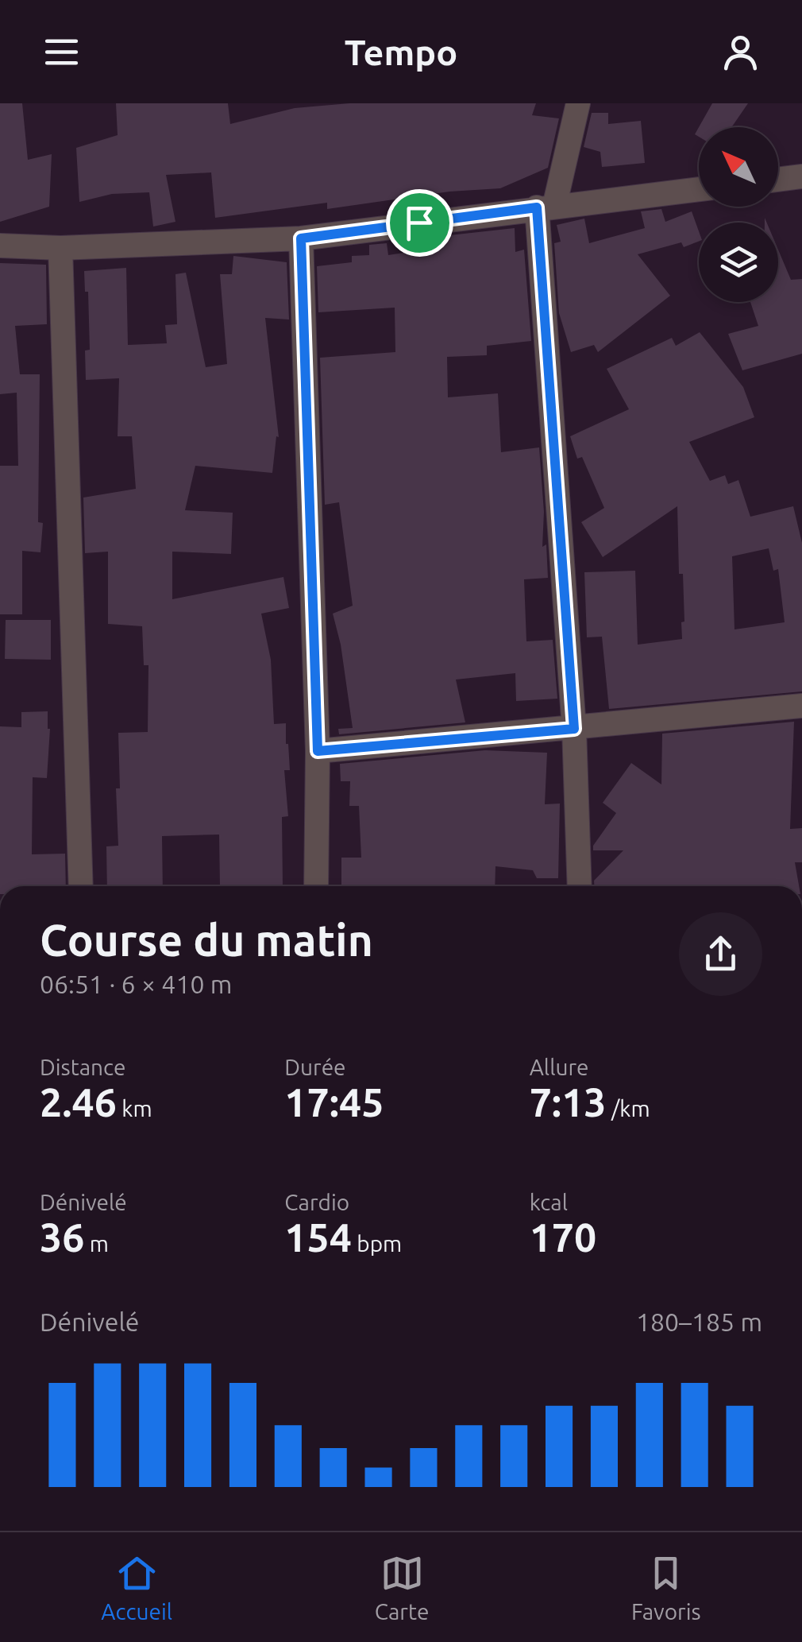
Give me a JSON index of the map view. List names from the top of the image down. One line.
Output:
{"north":"top left","page":{"header":"Tempo","heading":["Course du matin","06:51 · 6 × 410 m"],"stats":[["Distance","2.46 km"],["Durée","17:45"],["Allure","7:13 /km"],["Dénivelé","36 m"],["Cardio","154 bpm"],["kcal","170"]],"chart":["Dénivelé","180–185 m"],"tabs":["Accueil","Carte","Favoris"]}}
